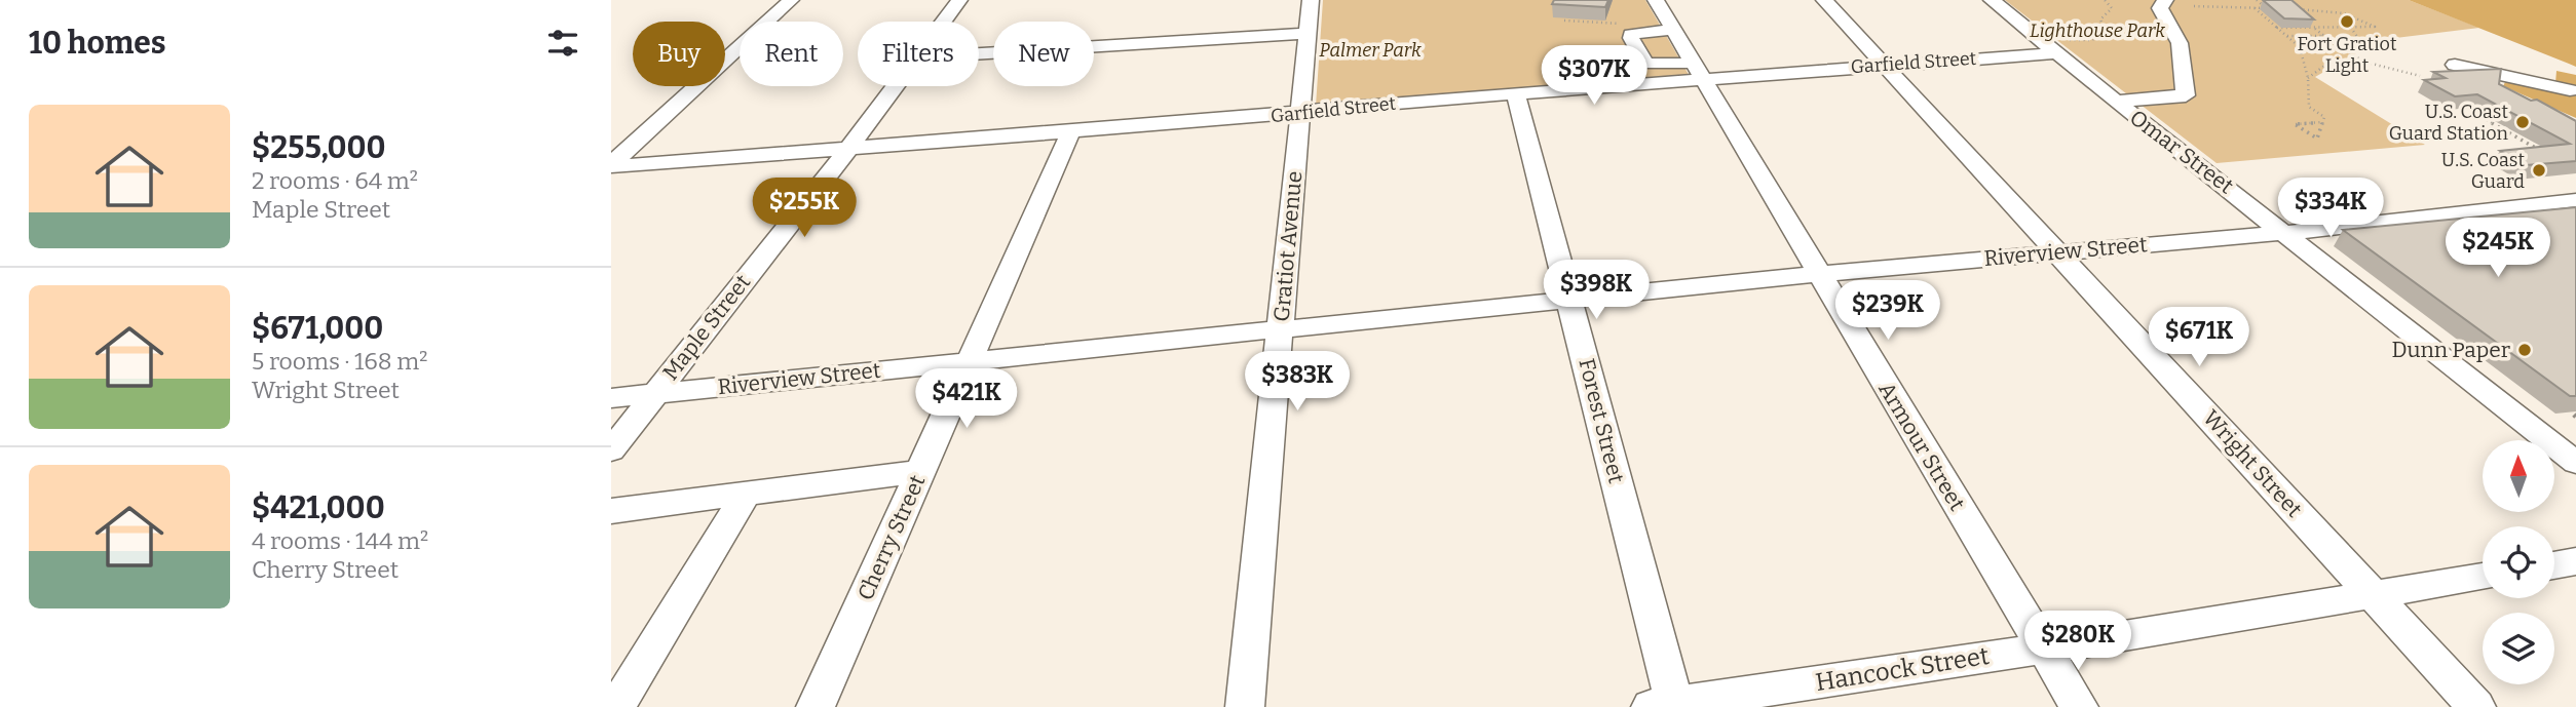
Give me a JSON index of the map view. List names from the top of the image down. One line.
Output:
{"streets":{"street":["Garfield Street","Omar Street","Gratiot Avenue","Riverview Street","Maple Street","Forest Street","Armour Street","Wright Street","Cherry Street","Hancock Street"]},"crossings":[["Garfield Street","Omar Street"],["Garfield Street","Gratiot Avenue"],["Garfield Street","Maple Street"],["Garfield Street","Forest Street"],["Garfield Street","Armour Street"],["Garfield Street","Wright Street"],["Garfield Street","Cherry Street"],["Omar Street","Riverview Street"],["Gratiot Avenue","Riverview Street"],["Riverview Street","Maple Street"],["Riverview Street","Forest Street"],["Riverview Street","Armour Street"],["Riverview Street","Wright Street"],["Riverview Street","Cherry Street"],["Forest Street","Hancock Street"],["Armour Street","Hancock Street"],["Wright Street","Hancock Street"]],"parks":["Lighthouse Park","Palmer Park"],"places":["Fort Gratiot Light","U.S. Coast Guard Station","U.S. Coast Guard","Dunn Paper"],"north":"top","page":{"heading":"10 homes","chip":["Buy","Rent","Filters","New"],"price":["$307K","$255K","$334K","$245K","$398K","$239K","$671K","$383K","$421K","$280K"],"list":[{"name":"$255,000","note":"2 rooms · 64 m² · Maple Street"},{"name":"$671,000","note":"5 rooms · 168 m² · Wright Street"},{"name":"$421,000","note":"4 rooms · 144 m² · Cherry Street"}]}}
